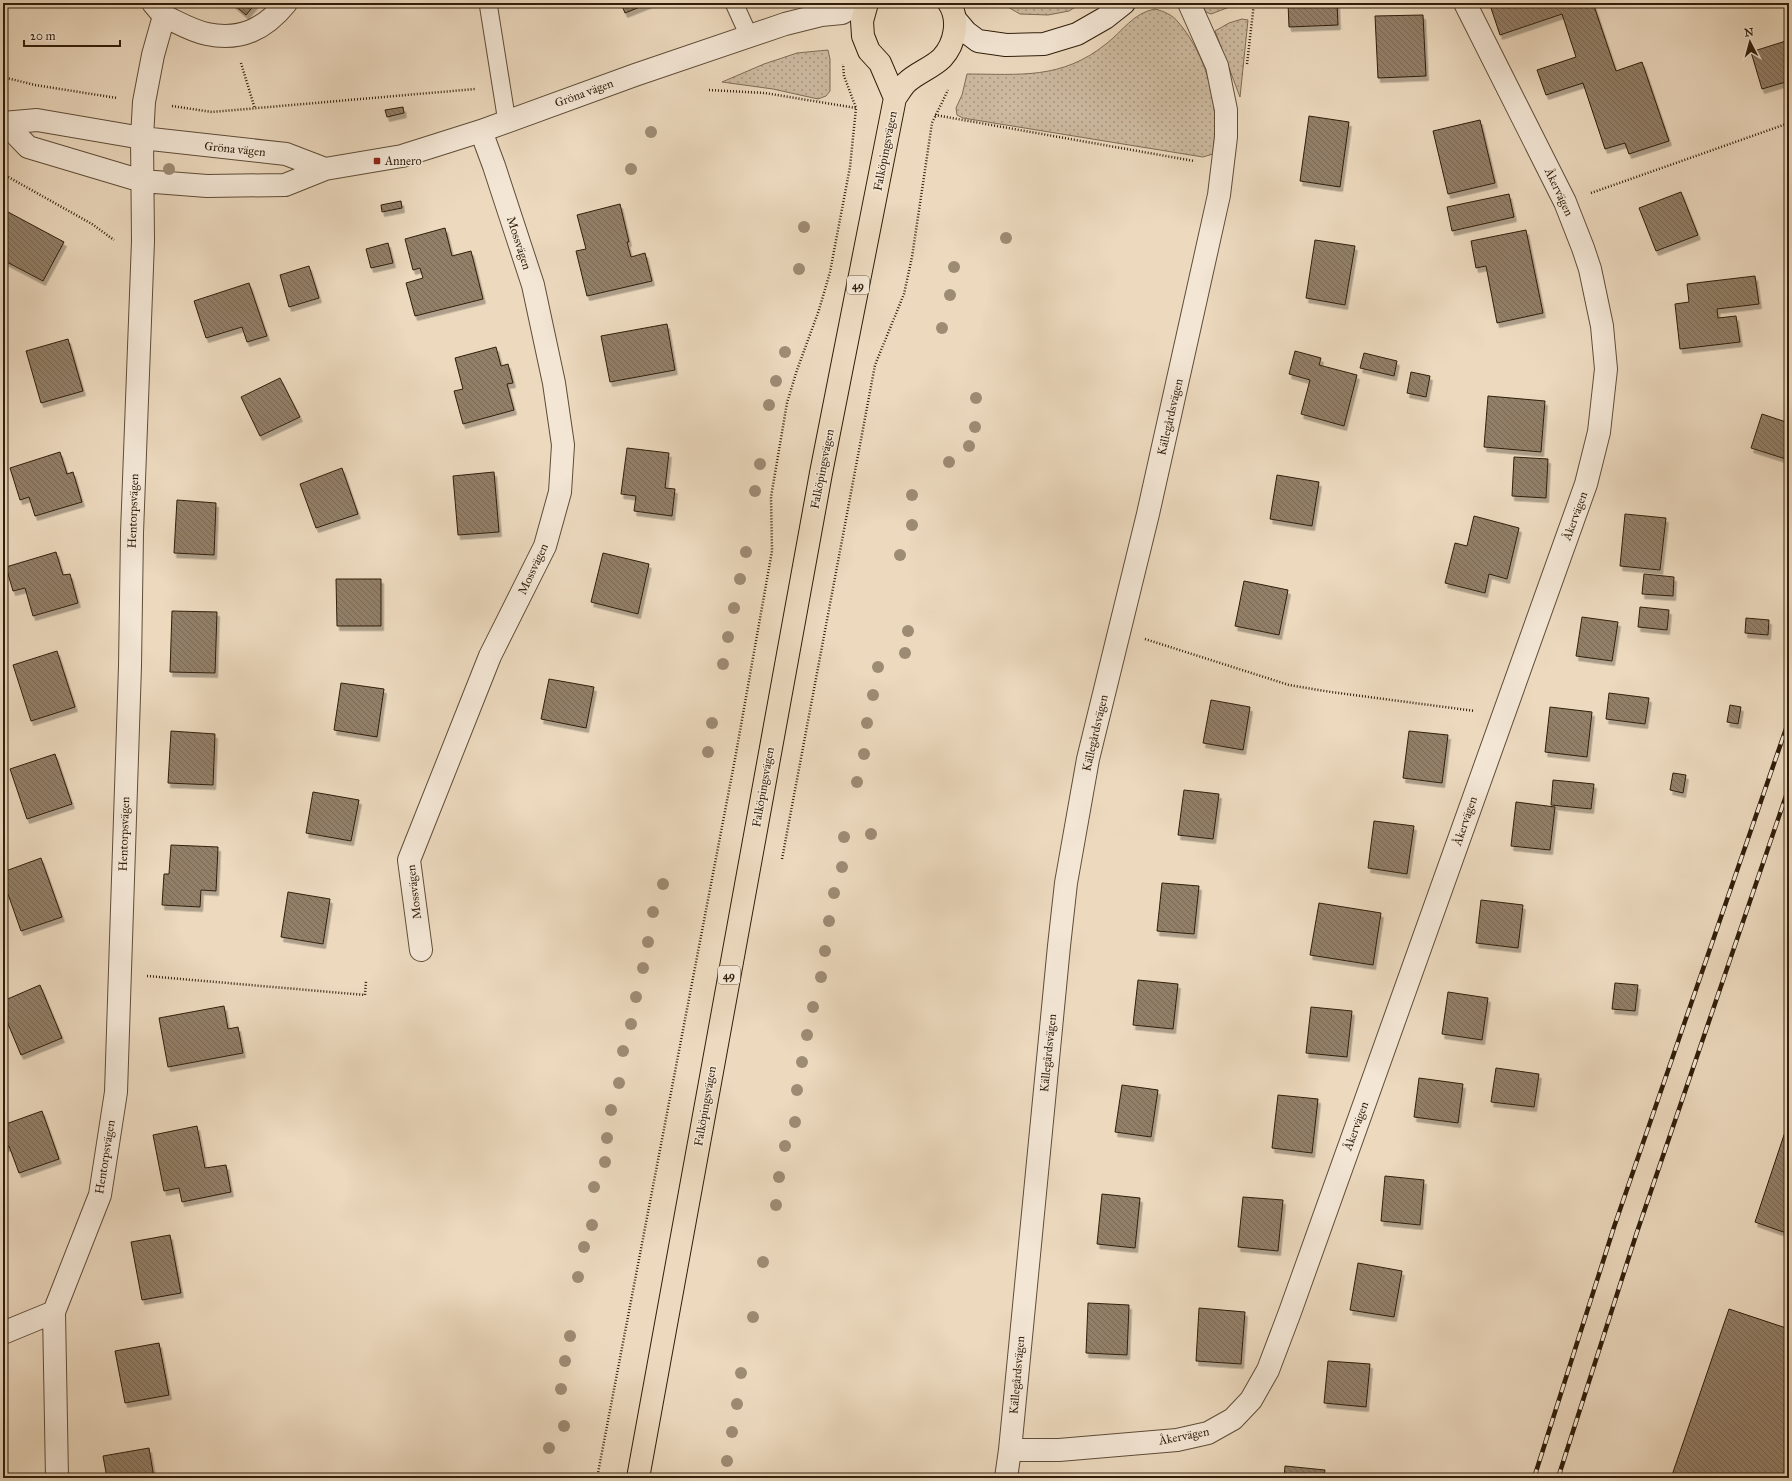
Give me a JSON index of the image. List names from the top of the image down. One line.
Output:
{"streets":{"main road":["Falköpingsvägen","49"],"street":["Gröna vägen","Åkervägen","Mossvägen","Källegårdsvägen","Hentorpsvägen"]},"crossings":[["Gröna vägen","Mossvägen"],["Gröna vägen","Hentorpsvägen"],["Falköpingsvägen","49"],["Åkervägen","Källegårdsvägen"]],"places":{"transit":["Annero"]},"scale_bar":"20 m","north":"top"}
